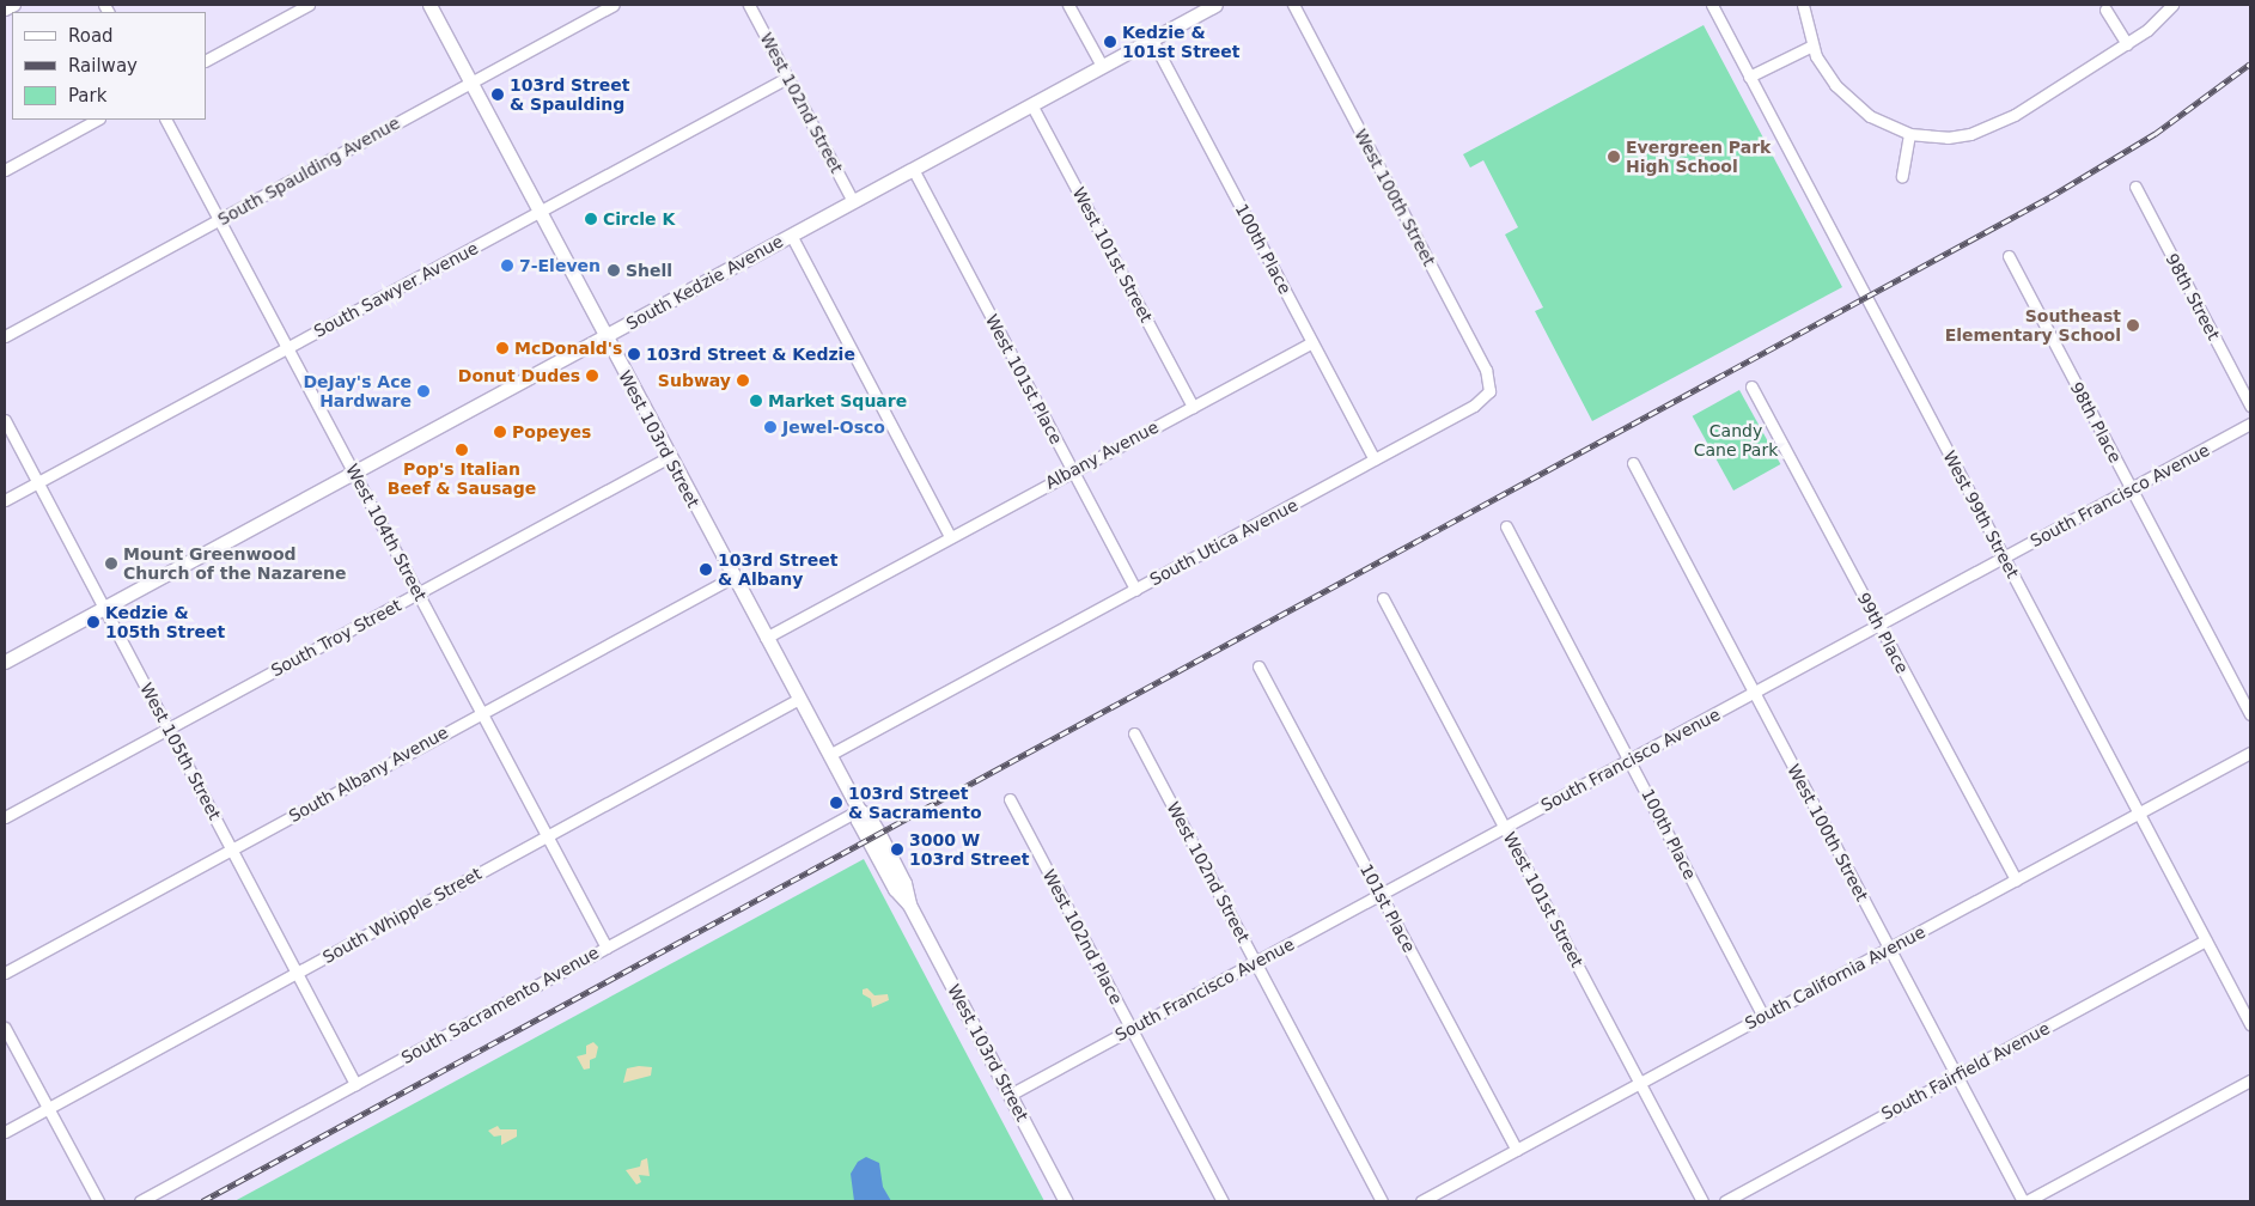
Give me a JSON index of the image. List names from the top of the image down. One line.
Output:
{"streets":{"main road":["South Kedzie Avenue","West 103rd Street"],"street":["West 102nd Street","South Spaulding Avenue","West 100th Street","100th Place","West 101st Street","South Sawyer Avenue","98th Street","West 101st Place","98th Place","Albany Avenue","South Francisco Avenue","West 99th Street","West 104th Street","South Utica Avenue","99th Place","South Troy Street","West 105th Street","South Albany Avenue","101st Place","South Whipple Street","West 102nd Place","South California Avenue","South Sacramento Avenue","South Fairfield Avenue"]},"crossings":[["West 102nd Street","South Kedzie Avenue"],["West 102nd Street","South Sawyer Avenue"],["West 102nd Street","South Francisco Avenue"],["South Spaulding Avenue","West 103rd Street"],["South Spaulding Avenue","West 104th Street"],["West 100th Street","South Francisco Avenue"],["West 100th Street","South Utica Avenue"],["West 100th Street","South California Avenue"],["West 100th Street","South Fairfield Avenue"],["100th Place","South Kedzie Avenue"],["100th Place","Albany Avenue"],["100th Place","South Francisco Avenue"],["100th Place","South Utica Avenue"],["100th Place","South California Avenue"],["West 101st Street","South Kedzie Avenue"],["West 101st Street","Albany Avenue"],["West 101st Street","South Francisco Avenue"],["West 101st Street","South California Avenue"],["South Kedzie Avenue","West 101st Place"],["South Kedzie Avenue","West 103rd Street"],["South Kedzie Avenue","West 104th Street"],["South Kedzie Avenue","West 105th Street"],["South Sawyer Avenue","West 103rd Street"],["South Sawyer Avenue","West 104th Street"],["South Sawyer Avenue","West 105th Street"],["West 101st Place","Albany Avenue"],["West 101st Place","South Utica Avenue"],["98th Place","South Francisco Avenue"],["West 103rd Street","Albany Avenue"],["West 103rd Street","South Francisco Avenue"],["West 103rd Street","South Utica Avenue"],["West 103rd Street","South Troy Street"],["West 103rd Street","South Albany Avenue"],["West 103rd Street","South Whipple Street"],["West 103rd Street","South Sacramento Avenue"],["South Francisco Avenue","West 99th Street"],["South Francisco Avenue","99th Place"],["South Francisco Avenue","101st Place"],["South Francisco Avenue","West 102nd Place"],["West 99th Street","South California Avenue"],["West 99th Street","South Fairfield Avenue"],["West 104th Street","South Troy Street"],["West 104th Street","South Albany Avenue"],["West 104th Street","South Whipple Street"],["West 104th Street","South Sacramento Avenue"],["99th Place","South California Avenue"],["South Troy Street","West 105th Street"],["West 105th Street","South Albany Avenue"],["West 105th Street","South Whipple Street"],["West 105th Street","South Sacramento Avenue"],["101st Place","South California Avenue"]],"parks":["Candy Cane Park"],"places":["Kedzie & 101st Street","103rd Street & Spaulding","Evergreen Park High School","Circle K","7-Eleven","Shell","Southeast Elementary School","McDonald's","103rd Street & Kedzie","Donut Dudes","Subway","DeJay's Ace Hardware","Market Square","Jewel-Osco","Popeyes","Pop's Italian Beef & Sausage","Mount Greenwood Church of the Nazarene","103rd Street & Albany","Kedzie & 105th Street","103rd Street & Sacramento","3000 W 103rd Street"],"legend":["Road","Railway","Park"]}
